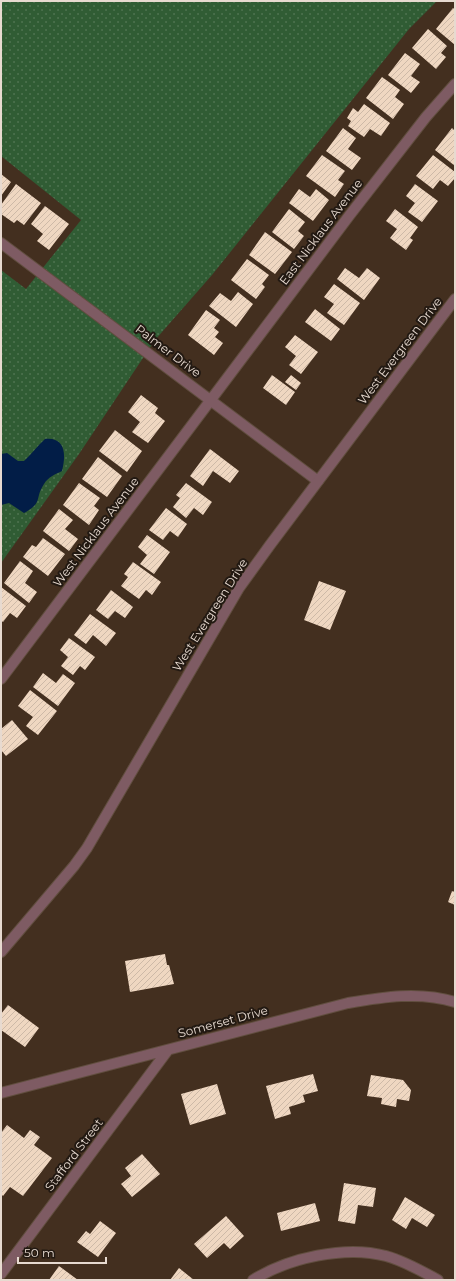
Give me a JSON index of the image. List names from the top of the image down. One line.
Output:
{"streets":{"street":["East Nicklaus Avenue","Palmer Drive","West Evergreen Drive","West Nicklaus Avenue","Somerset Drive","Stafford Street"]},"crossings":[["East Nicklaus Avenue","Palmer Drive"],["East Nicklaus Avenue","West Nicklaus Avenue"],["Palmer Drive","West Evergreen Drive"],["Palmer Drive","West Nicklaus Avenue"],["Somerset Drive","Stafford Street"]],"scale_bar":"50 m"}
